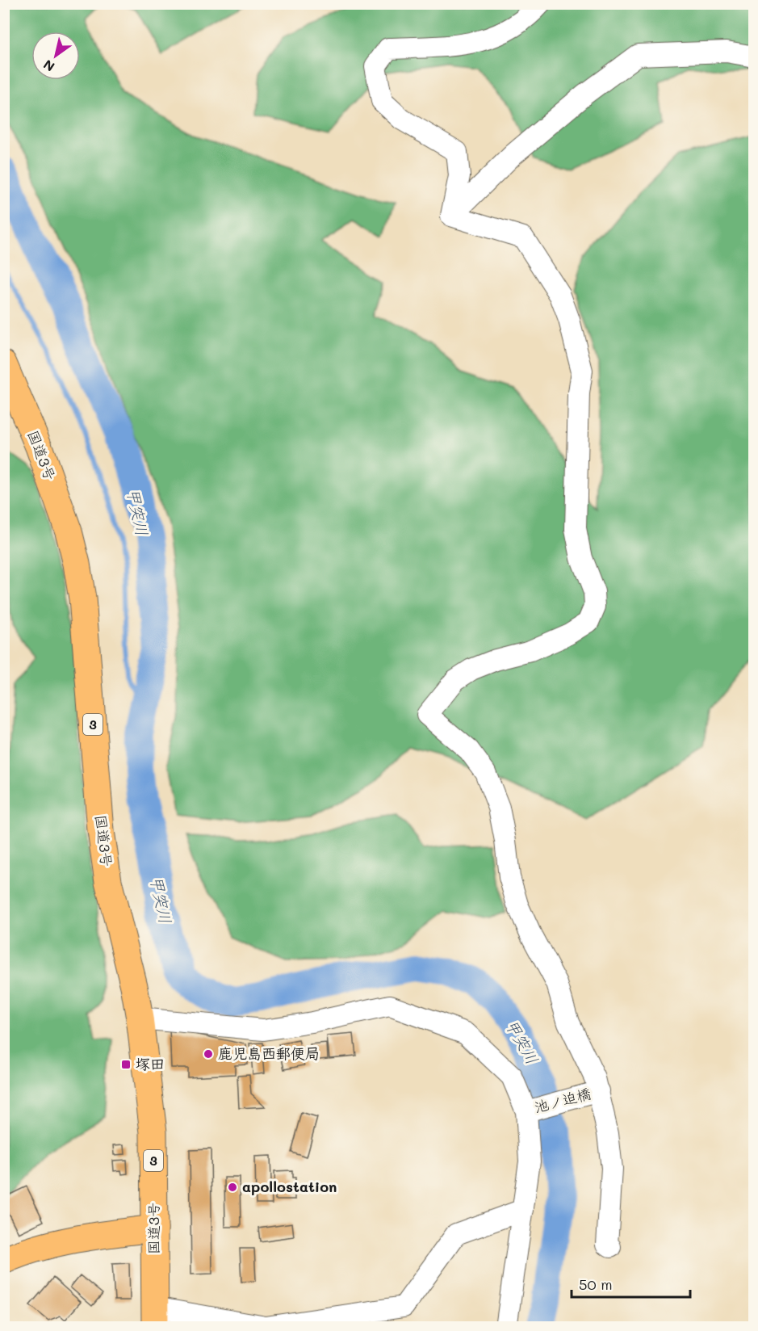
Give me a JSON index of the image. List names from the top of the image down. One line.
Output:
{"streets":{"main road":["国道3号","3"],"street":["池ノ迫橋"]},"water":["甲突川"],"places":{"other":["鹿児島西郵便局","apollostation"],"transit":["塚田"]},"scale_bar":"50 m","north":"bottom left"}
